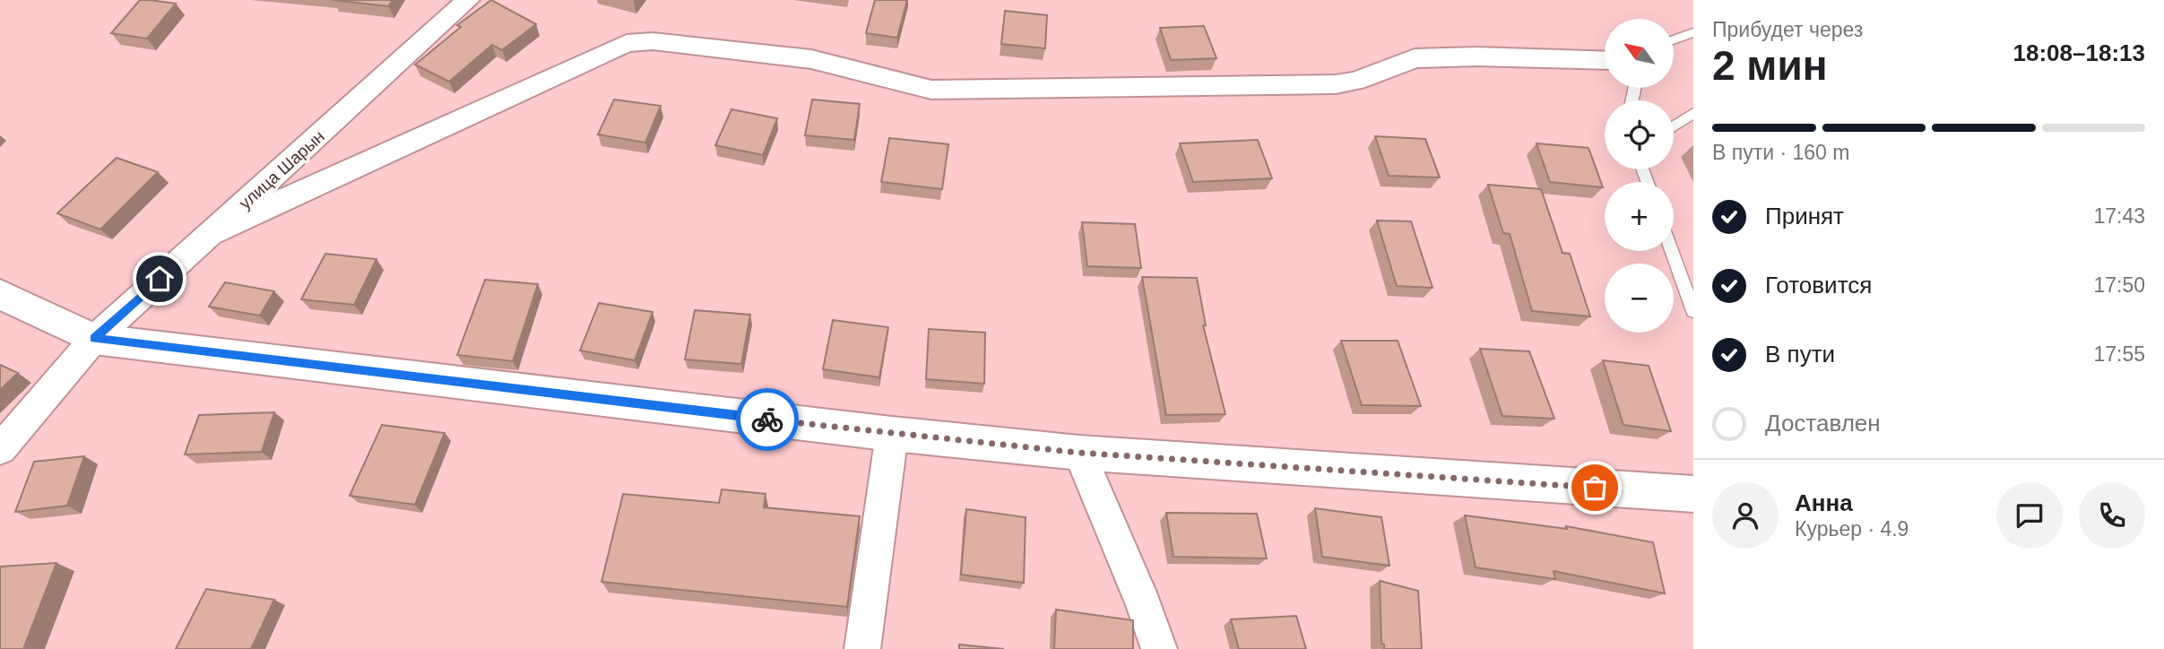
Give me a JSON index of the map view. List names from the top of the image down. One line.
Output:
{"streets":{"street":["улица Шарын"]},"north":"top left","page":{"heading":["2 мин","Прибудет через","18:08–18:13"],"panel":["Анна","Курьер · 4.9"],"map_buttons":["+","−"],"bar":"В пути · 160 m","list":[["Принят","17:43"],["Готовится","17:50"],["В пути","17:55"],"Доставлен"]}}
